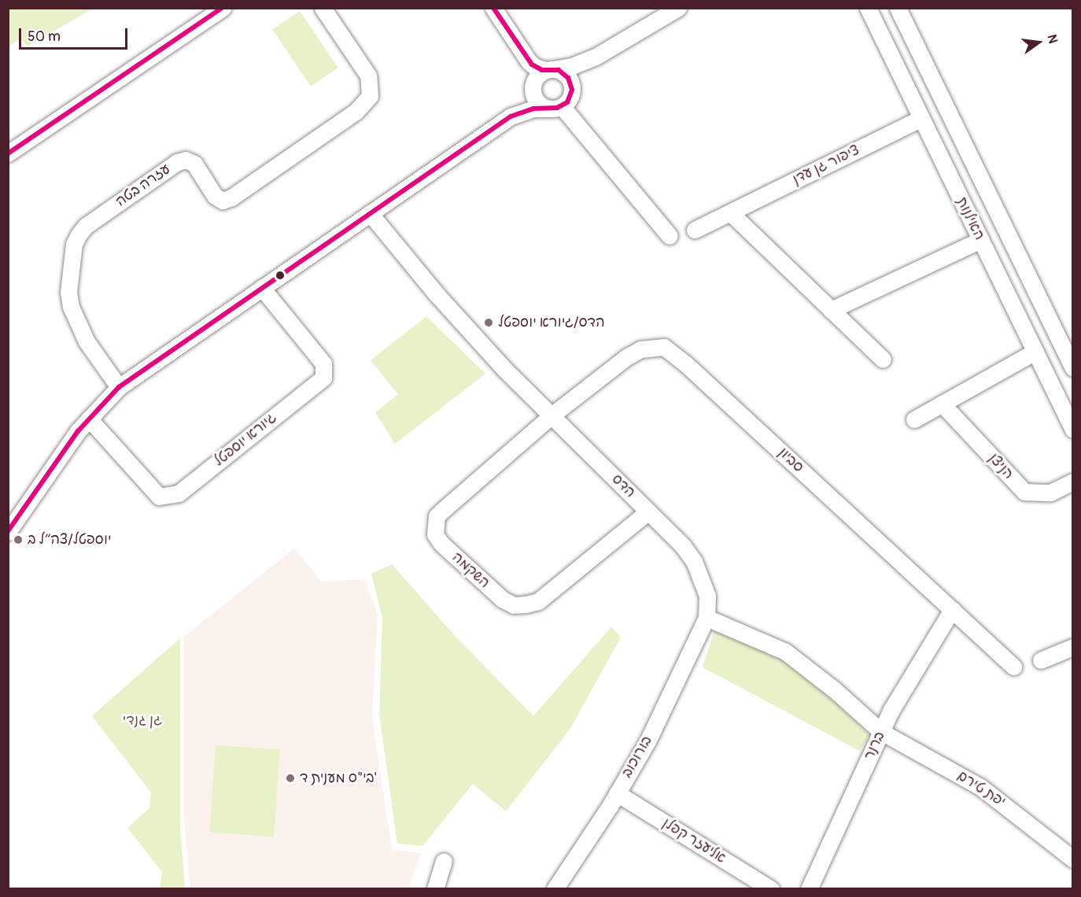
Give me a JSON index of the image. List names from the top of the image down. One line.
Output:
{"streets":{"street":["ציפור גן עדן","עזרה בטה","האילנות","גיורא יוספטל","סביון","הניצן","הדס","השקמה","ברנר","בורוכוב","יפת טירם","אליעזר קפלן"]},"crossings":[["ציפור גן עדן","האילנות"],["סביון","הדס"],["סביון","השקמה"],["סביון","ברנר"],["הדס","השקמה"],["הדס","בורוכוב"],["ברנר","יפת טירם"],["בורוכוב","אליעזר קפלן"]],"parks":["גן גנדי"],"places":["הדס/גיורא יוספטל","יוספטל/צה״ל ב","בי\"ס מענית ד'"],"scale_bar":"50 m","north":"right"}
